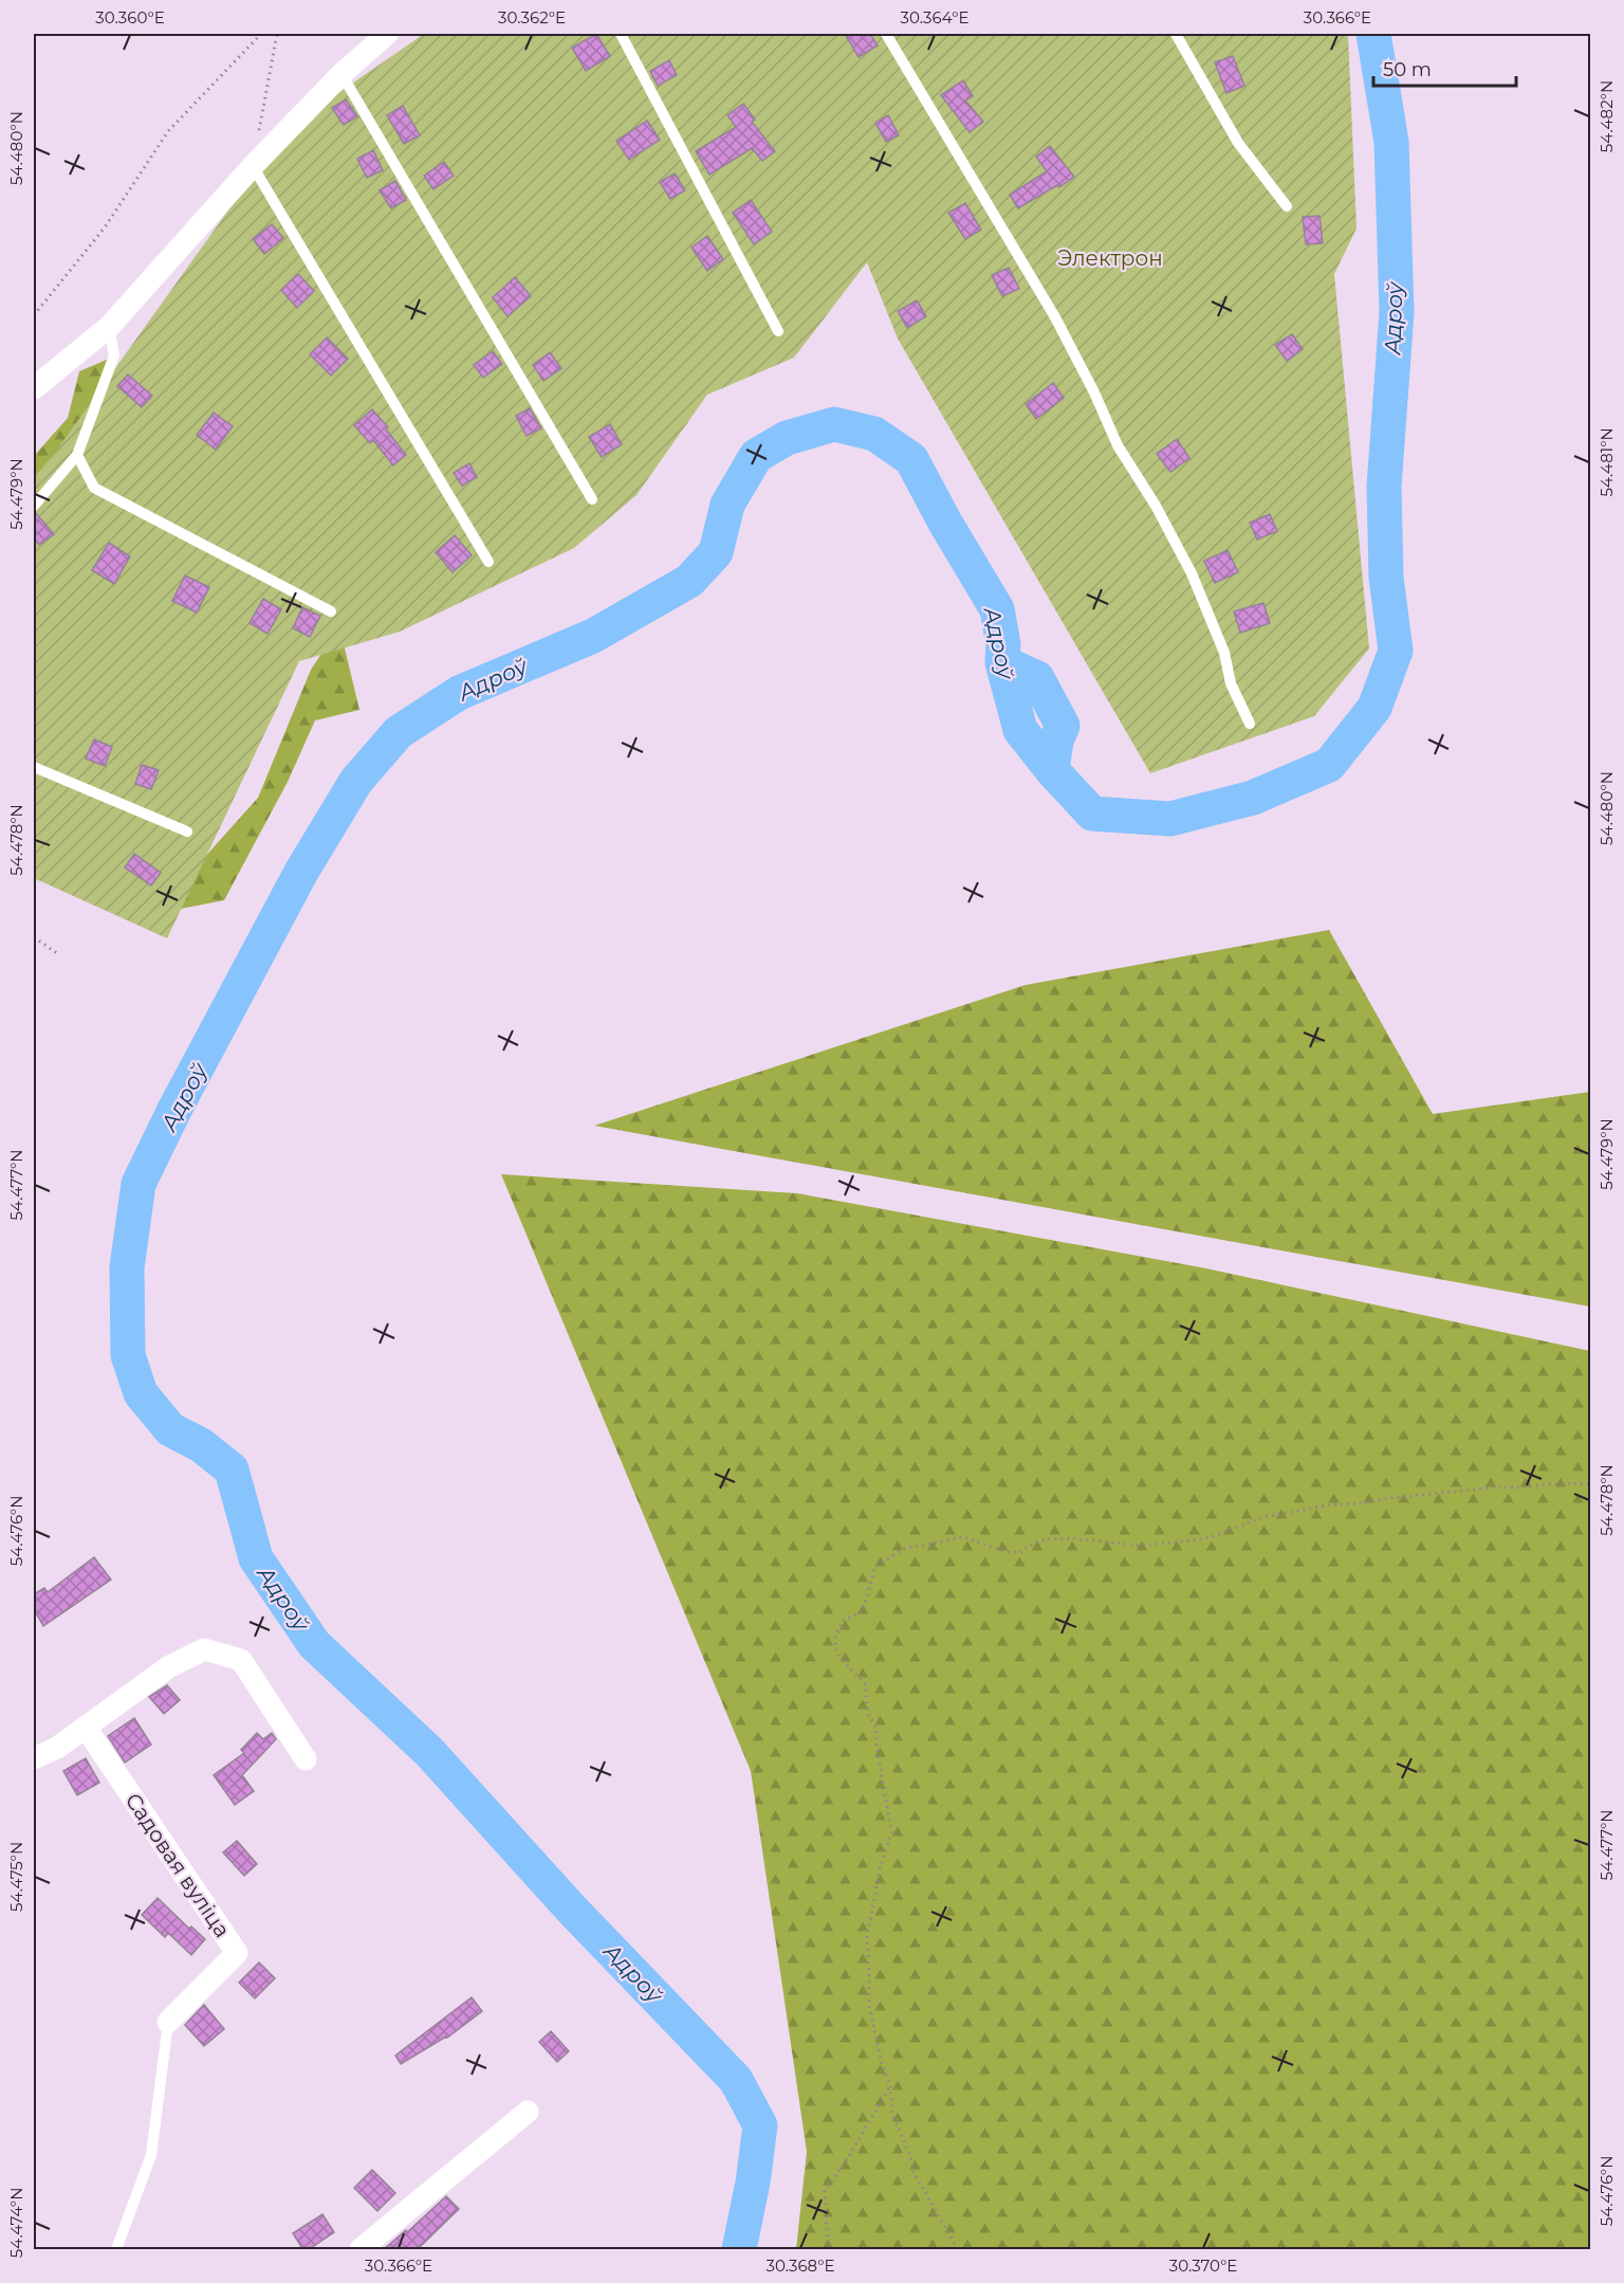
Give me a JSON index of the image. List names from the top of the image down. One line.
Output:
{"streets":{"street":["Садовая вуліца"]},"water":["Адроў"],"parks":["Электрон"],"scale_bar":"50 m","coordinates":["30.360°E","30.362°E","30.364°E","30.366°E","54.482°N","54.480°N","54.481°N","54.479°N","54.478°N","54.477°N","54.476°N","54.475°N","54.474°N","30.368°E","30.370°E"]}
